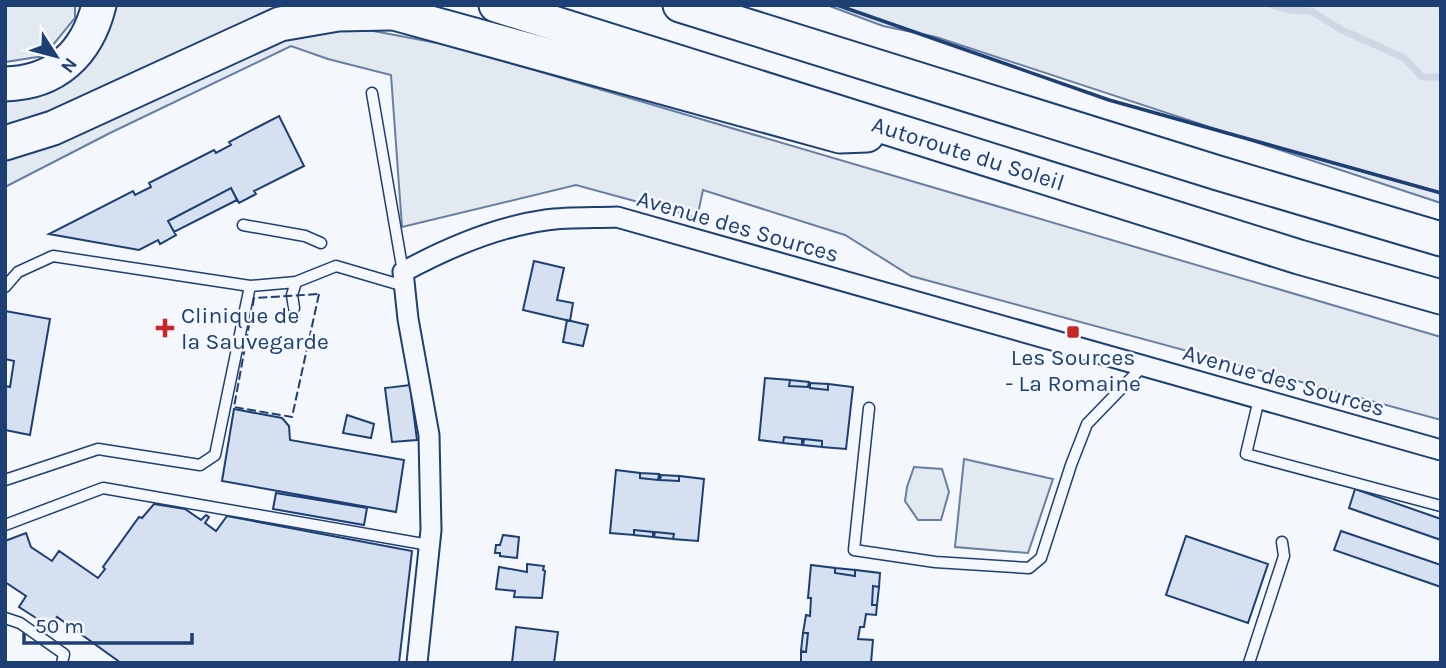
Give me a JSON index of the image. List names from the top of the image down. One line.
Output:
{"streets":{"highway":["Autoroute du Soleil"],"street":["Avenue des Sources"]},"places":{"health":["Clinique de la Sauvegarde"],"transit":["Les Sources - La Romaine"]},"scale_bar":"50 m","north":"bottom right"}
